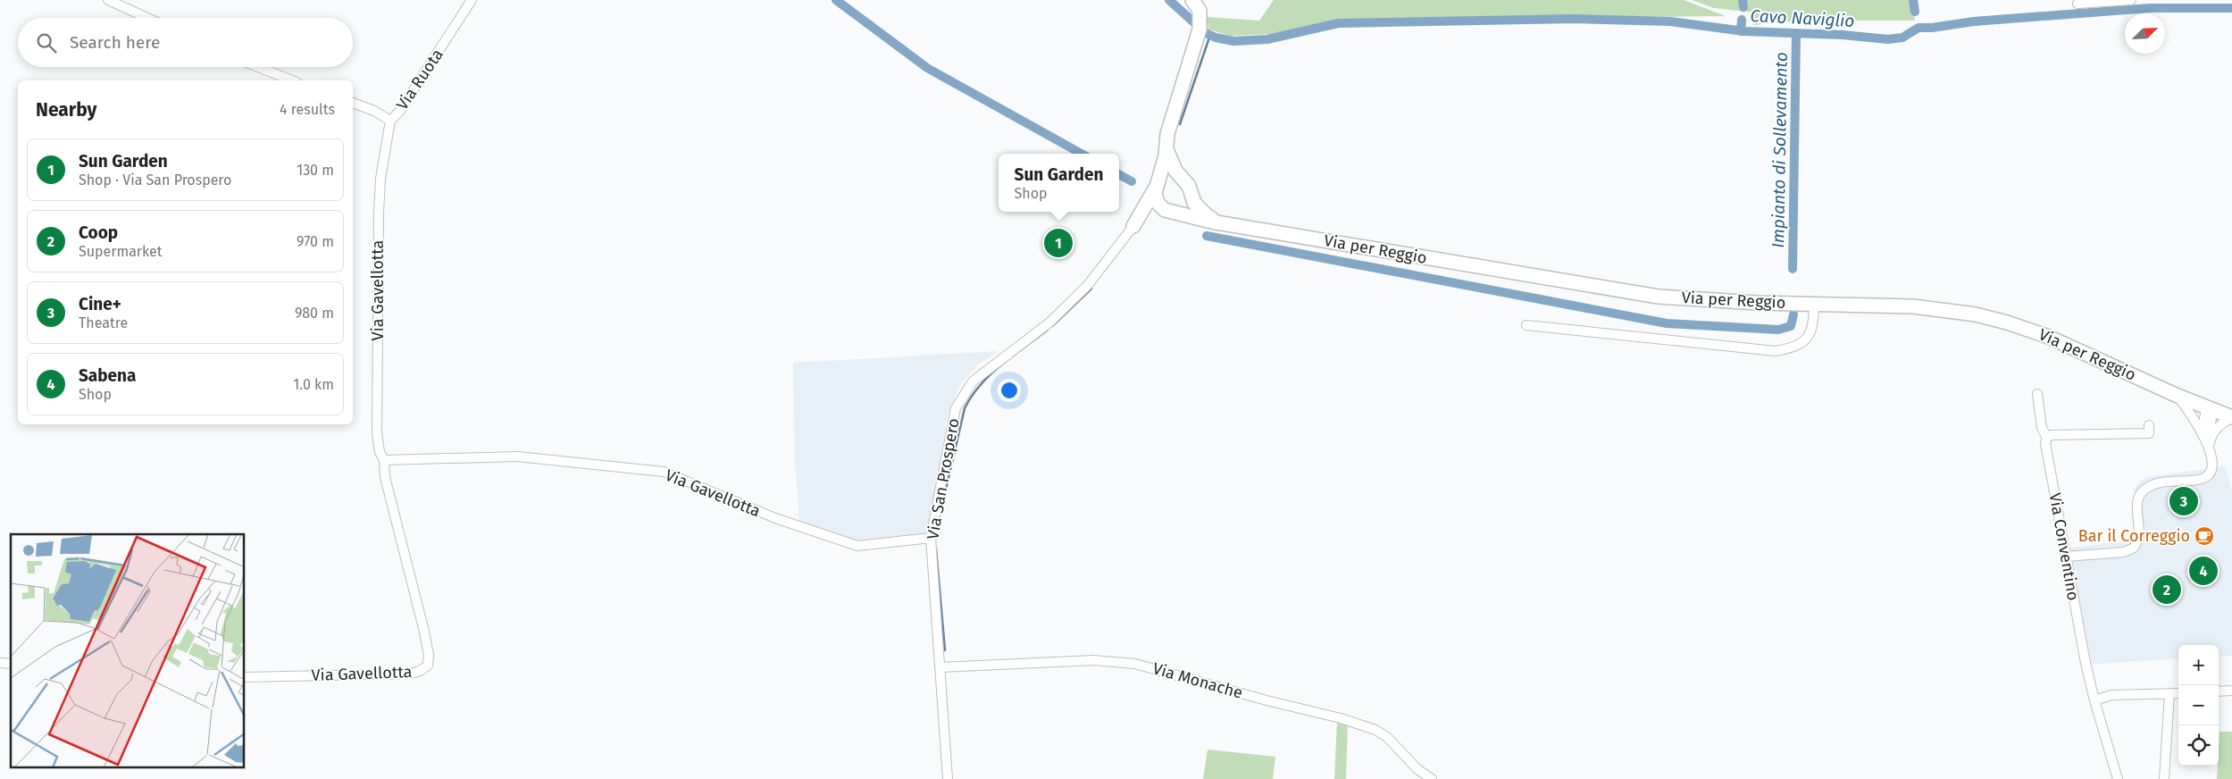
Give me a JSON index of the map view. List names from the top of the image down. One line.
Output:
{"streets":{"main road":["Via per Reggio","Via San Prospero"],"street":["Via Ruota","Via Gavellotta","Via Conventino","Via Monache"]},"crossings":[["Via Ruota","Via Gavellotta"],["Via per Reggio","Via San Prospero"],["Via Gavellotta","Via San Prospero"],["Via San Prospero","Via Monache"]],"water":["Cavo Naviglio","Impianto di Sollevamento"],"places":{"cafe":["Bar il Correggio"]},"north":"top right","page":{"search":"Search here","heading":["Nearby","4 results"],"list":[{"mark":"1","name":"Sun Garden","note":"Shop · Via San Prospero","value":"130 m"},{"mark":"2","name":"Coop","note":"Supermarket","value":"970 m"},{"mark":"3","name":"Cine+","note":"Theatre","value":"980 m"},{"mark":"4","name":"Sabena","note":"Shop","value":"1.0 km"}],"popup":["Sun Garden","Shop"],"pins":["1","3","4","2"],"map_buttons":["+","−"]}}
